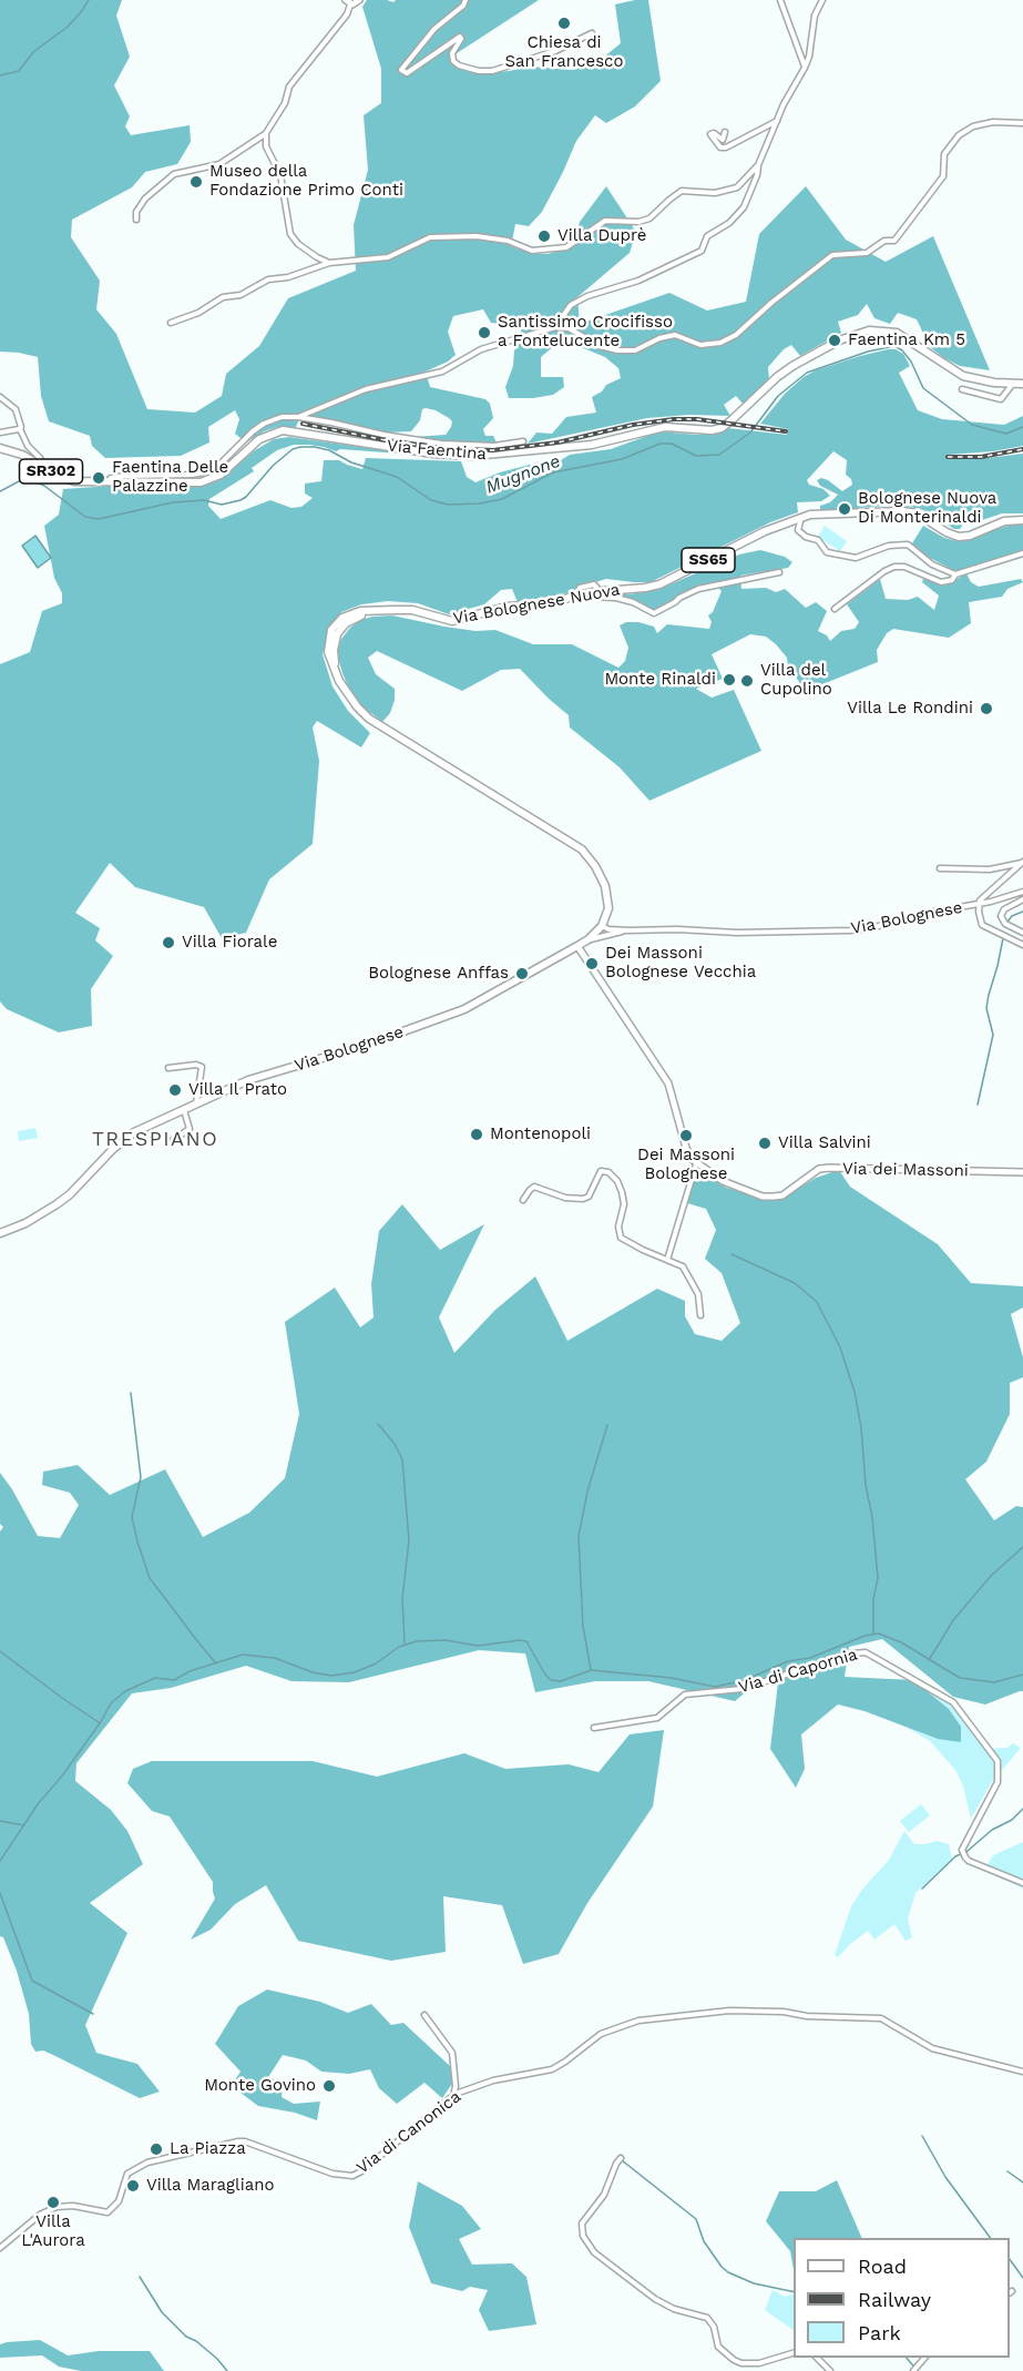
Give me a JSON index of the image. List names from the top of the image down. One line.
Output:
{"streets":{"main road":["Via Faentina","SR302","SS65","Via Bolognese Nuova","Via Bolognese"],"street":["Via dei Massoni","Via di Capornia","Via di Canonica"]},"crossings":[["Via Bolognese Nuova","Via Bolognese"]],"districts":["TRESPIANO"],"water":["Mugnone"],"places":["Chiesa di San Francesco","Museo della Fondazione Primo Conti","Villa Duprè","Santissimo Crocifisso a Fontelucente","Faentina Km 5","Faentina Delle Palazzine","Bolognese Nuova Di Monterinaldi","Monte Rinaldi","Villa del Cupolino","Villa Le Rondini","Villa Fiorale","Dei Massoni Bolognese Vecchia","Bolognese Anffas","Villa Il Prato","Montenopoli","Dei Massoni Bolognese","Villa Salvini","Monte Govino","La Piazza","Villa Maragliano","Villa L'Aurora"],"legend":["Road","Railway","Park"]}
